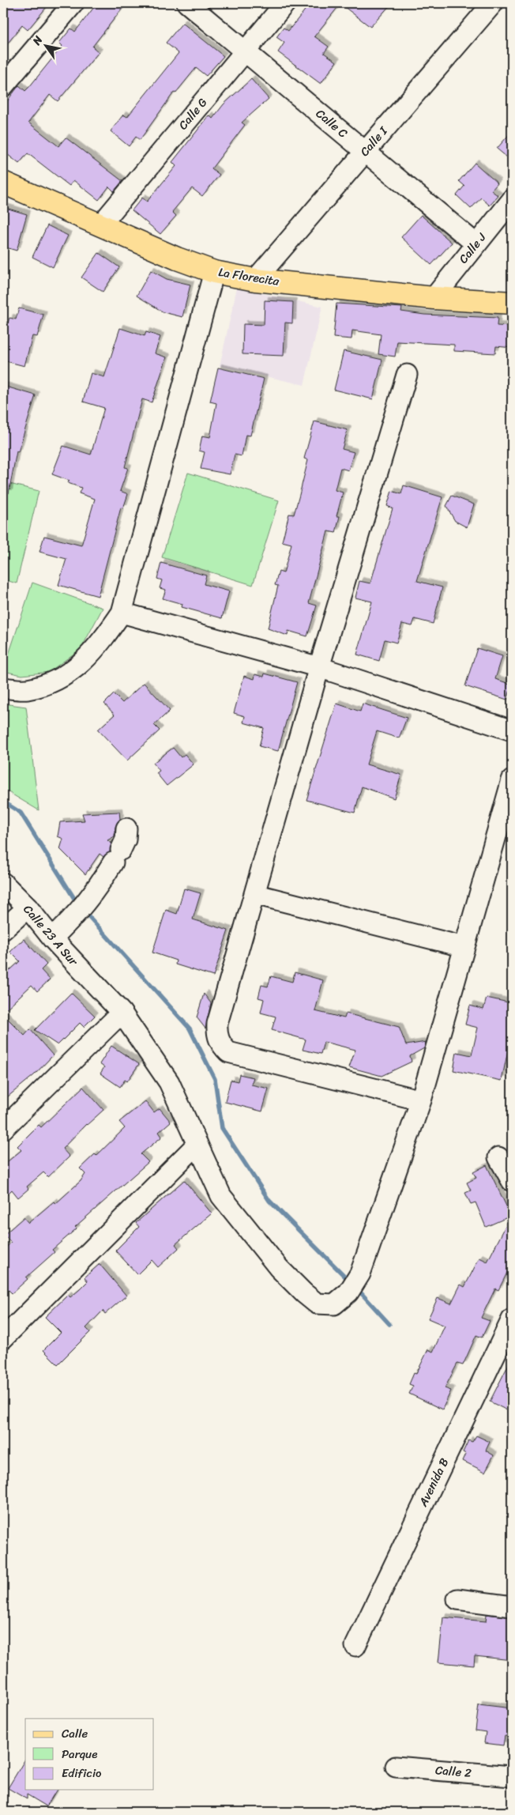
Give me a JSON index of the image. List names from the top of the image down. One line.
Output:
{"streets":{"main road":["La Florecita"],"street":["Calle G","Calle C","Calle I","Calle J","Calle 23 A Sur","Avenida B","Calle 2"]},"crossings":[["Calle G","Calle C"],["Calle G","La Florecita"],["Calle C","Calle I"],["Calle C","Calle J"],["Calle I","La Florecita"],["Calle J","La Florecita"]],"legend":["Calle","Parque","Edificio"],"north":"top left"}
